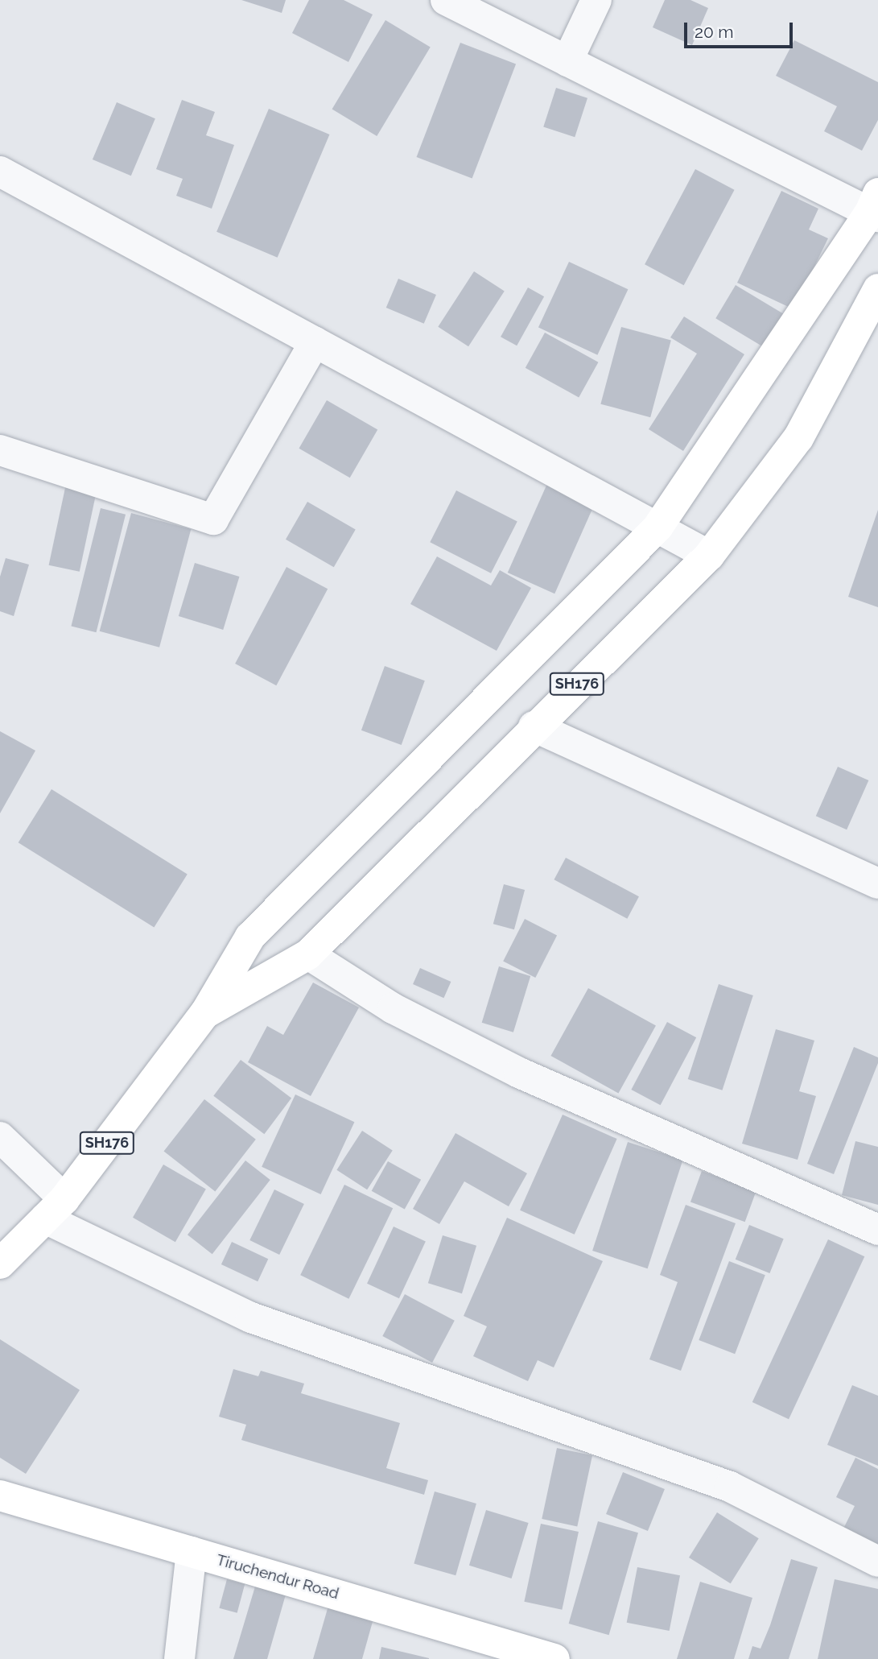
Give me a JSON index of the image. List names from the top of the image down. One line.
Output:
{"streets":{"main road":["SH176","Tiruchendur Road"]},"scale_bar":"20 m"}
